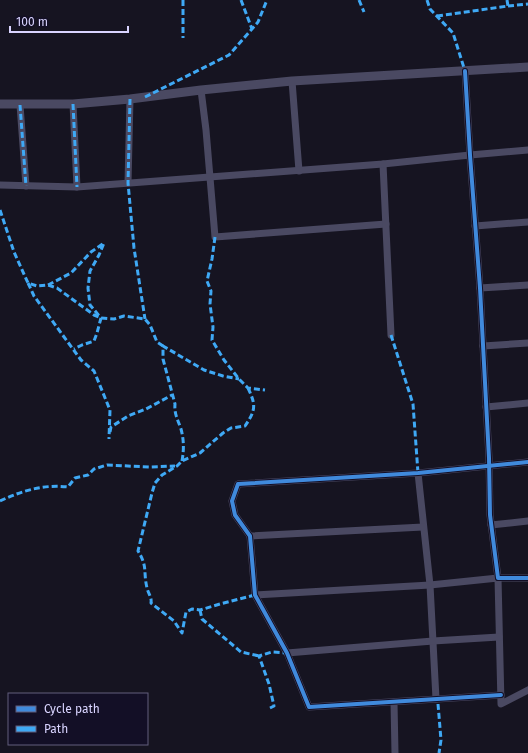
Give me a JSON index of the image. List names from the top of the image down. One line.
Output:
{"legend":["Cycle path","Path"],"scale_bar":"100 m"}
